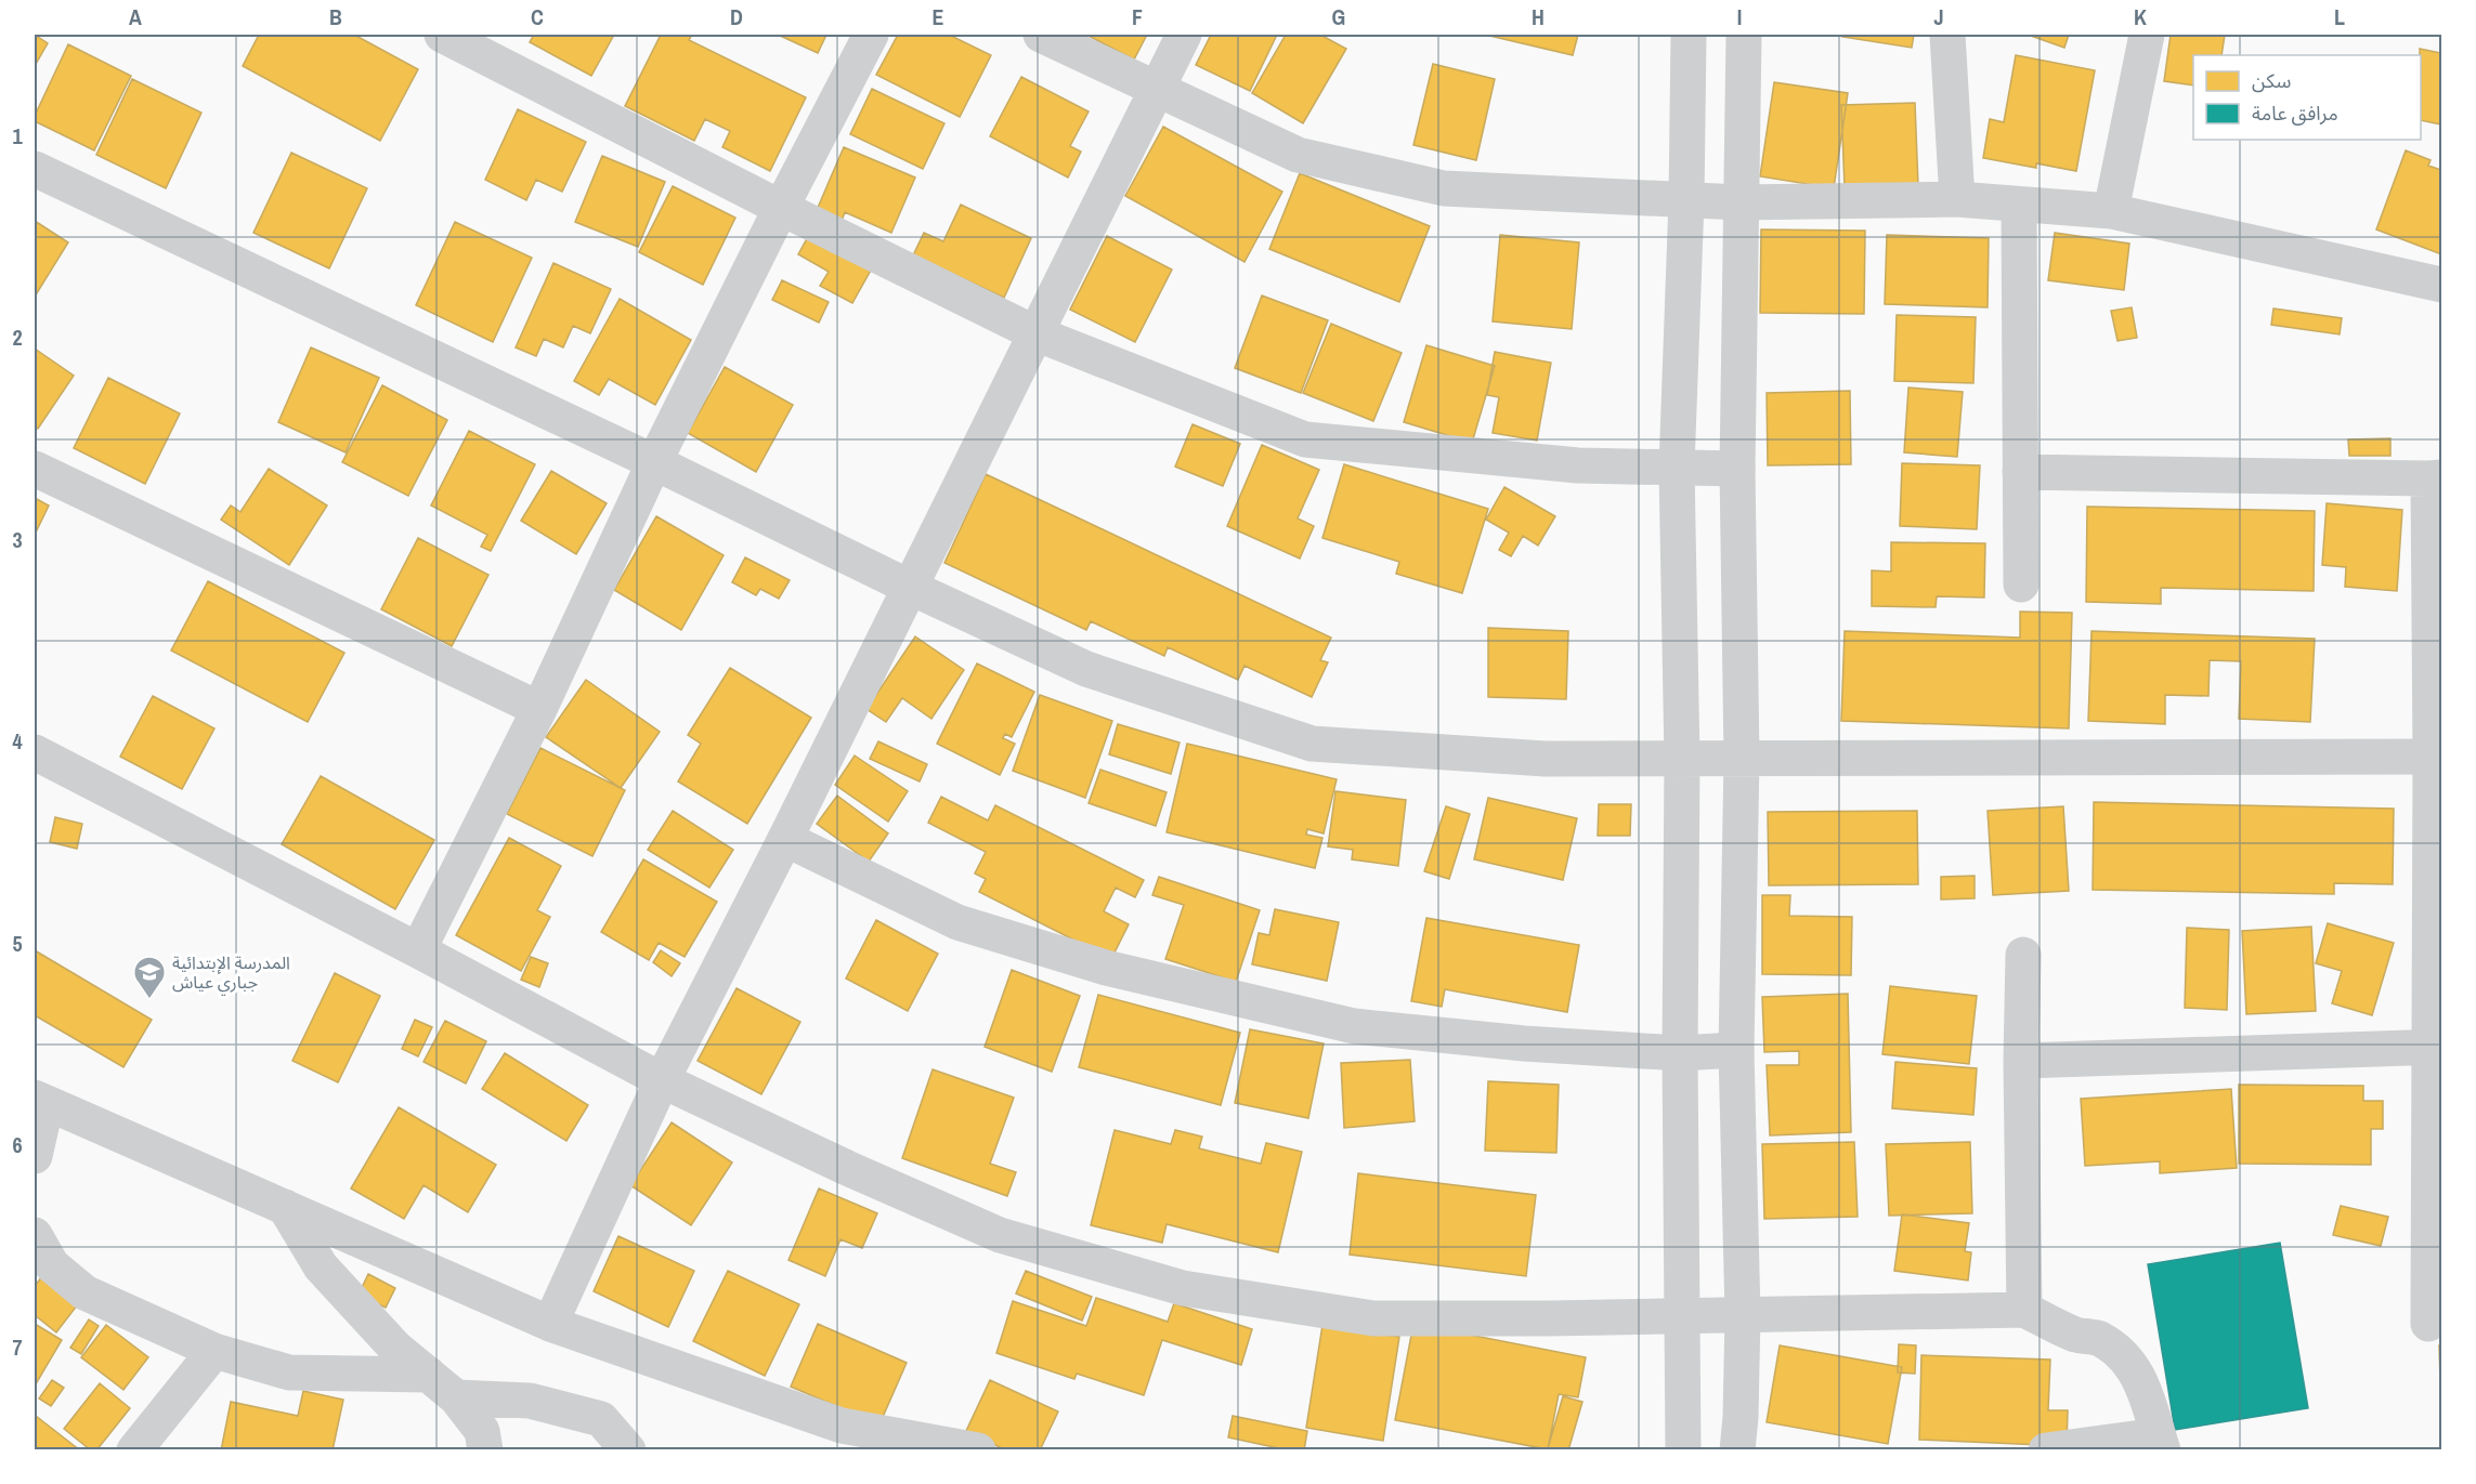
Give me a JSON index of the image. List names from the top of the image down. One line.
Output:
{"places":{"school or university":["المدرسة الإبتدائية جباري عياش"]},"legend":["سكن","مرافق عامة"],"grid":{"columns":["A","B","C","D","E","F","G","H","I","J","K","L"],"rows":["1","2","3","4","5","6","7"]}}
